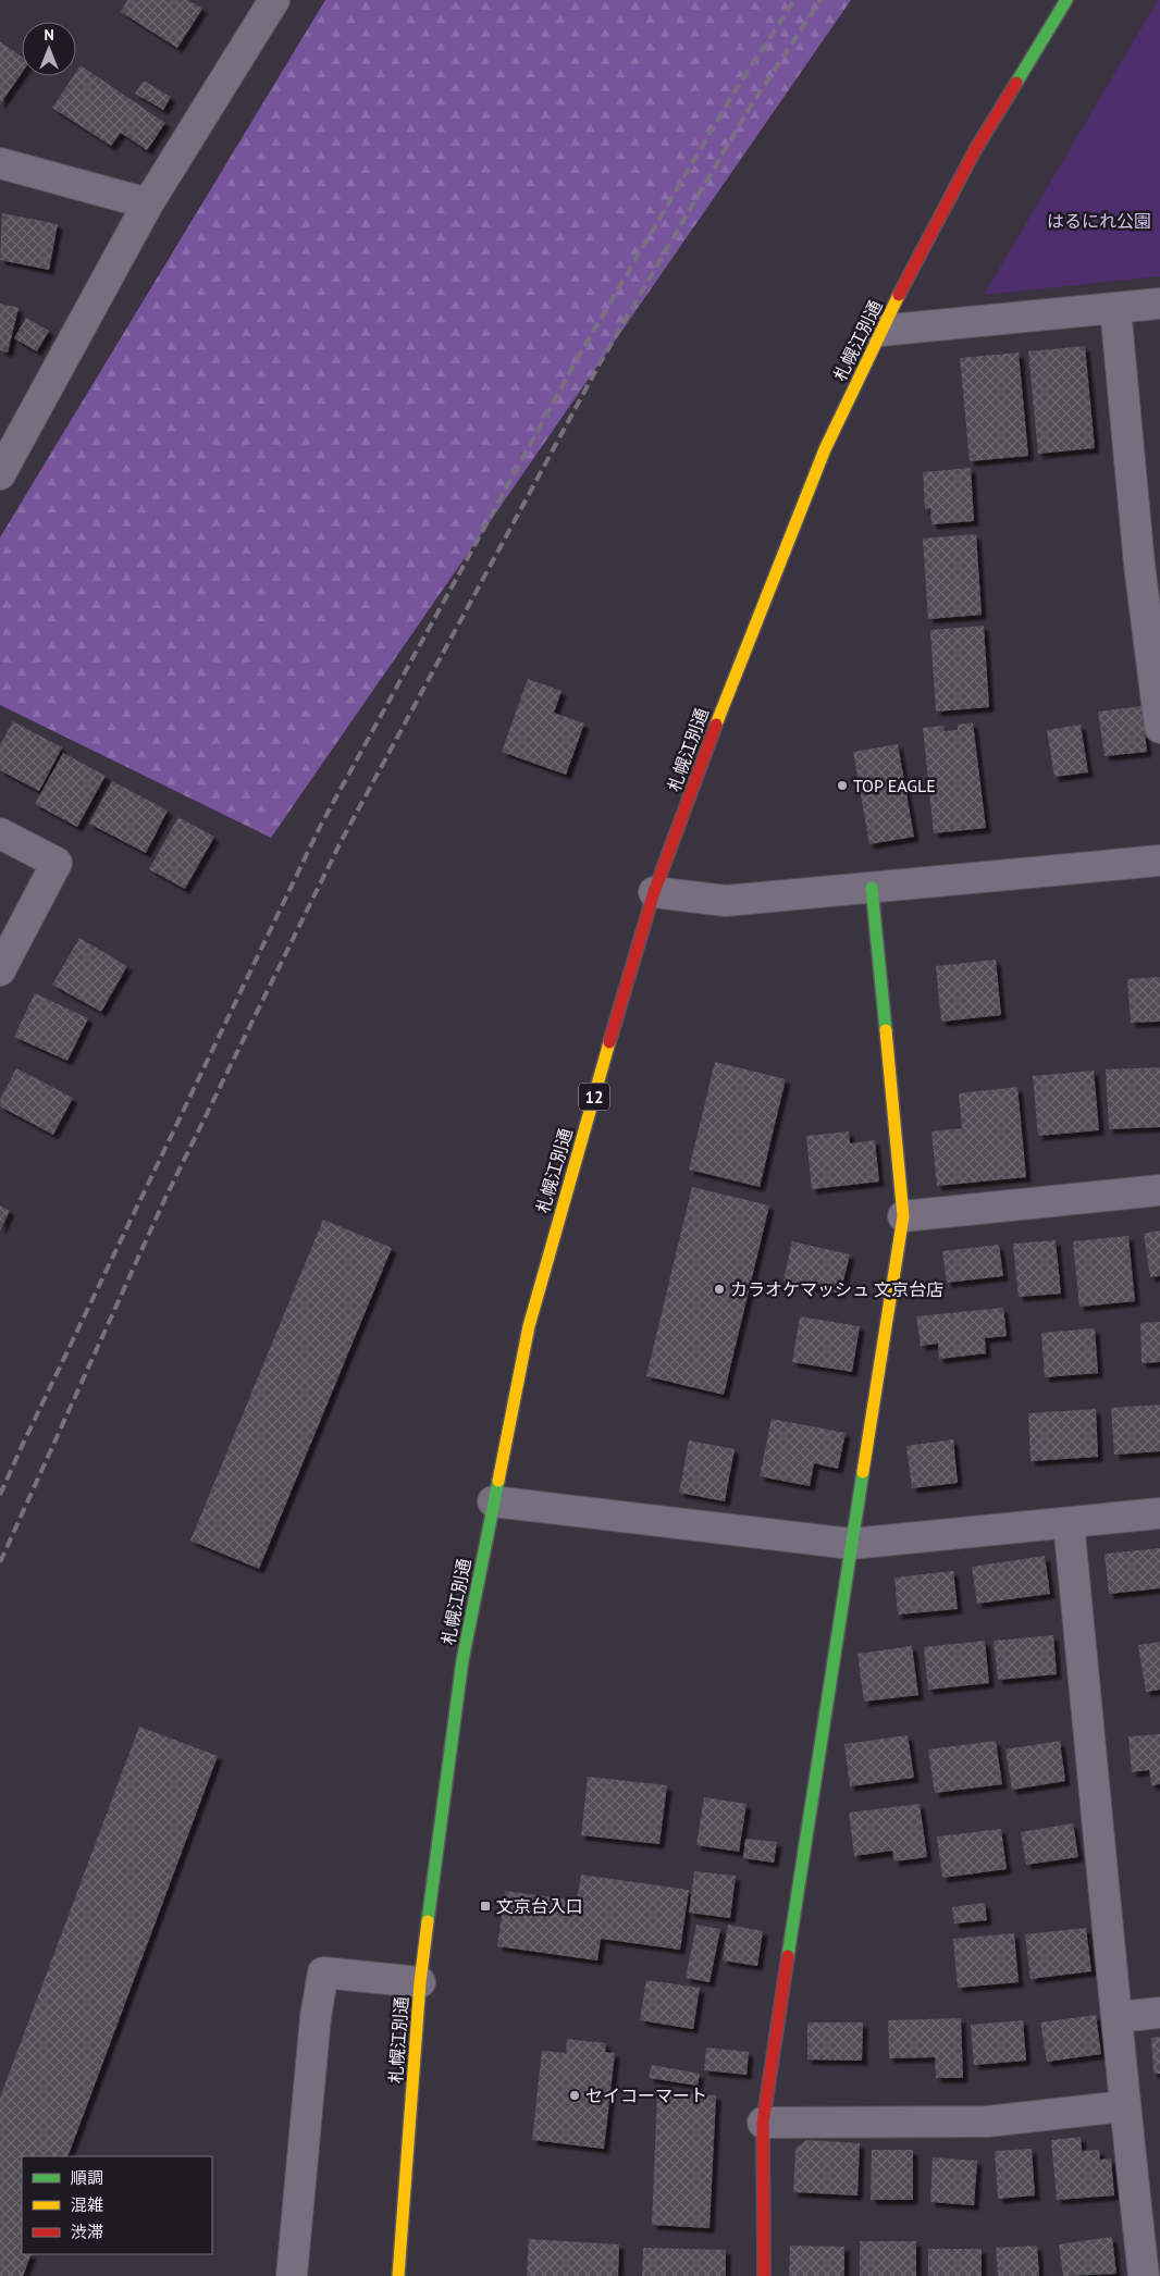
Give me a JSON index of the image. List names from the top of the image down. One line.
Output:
{"streets":{"main road":["札幌江別通","12"]},"parks":["はるにれ公園"],"places":{"other":["TOP EAGLE","カラオケマッシュ 文京台店","セイコーマート"],"transit":["文京台入口"]},"legend":["順調","混雑","渋滞"],"north":"top"}
